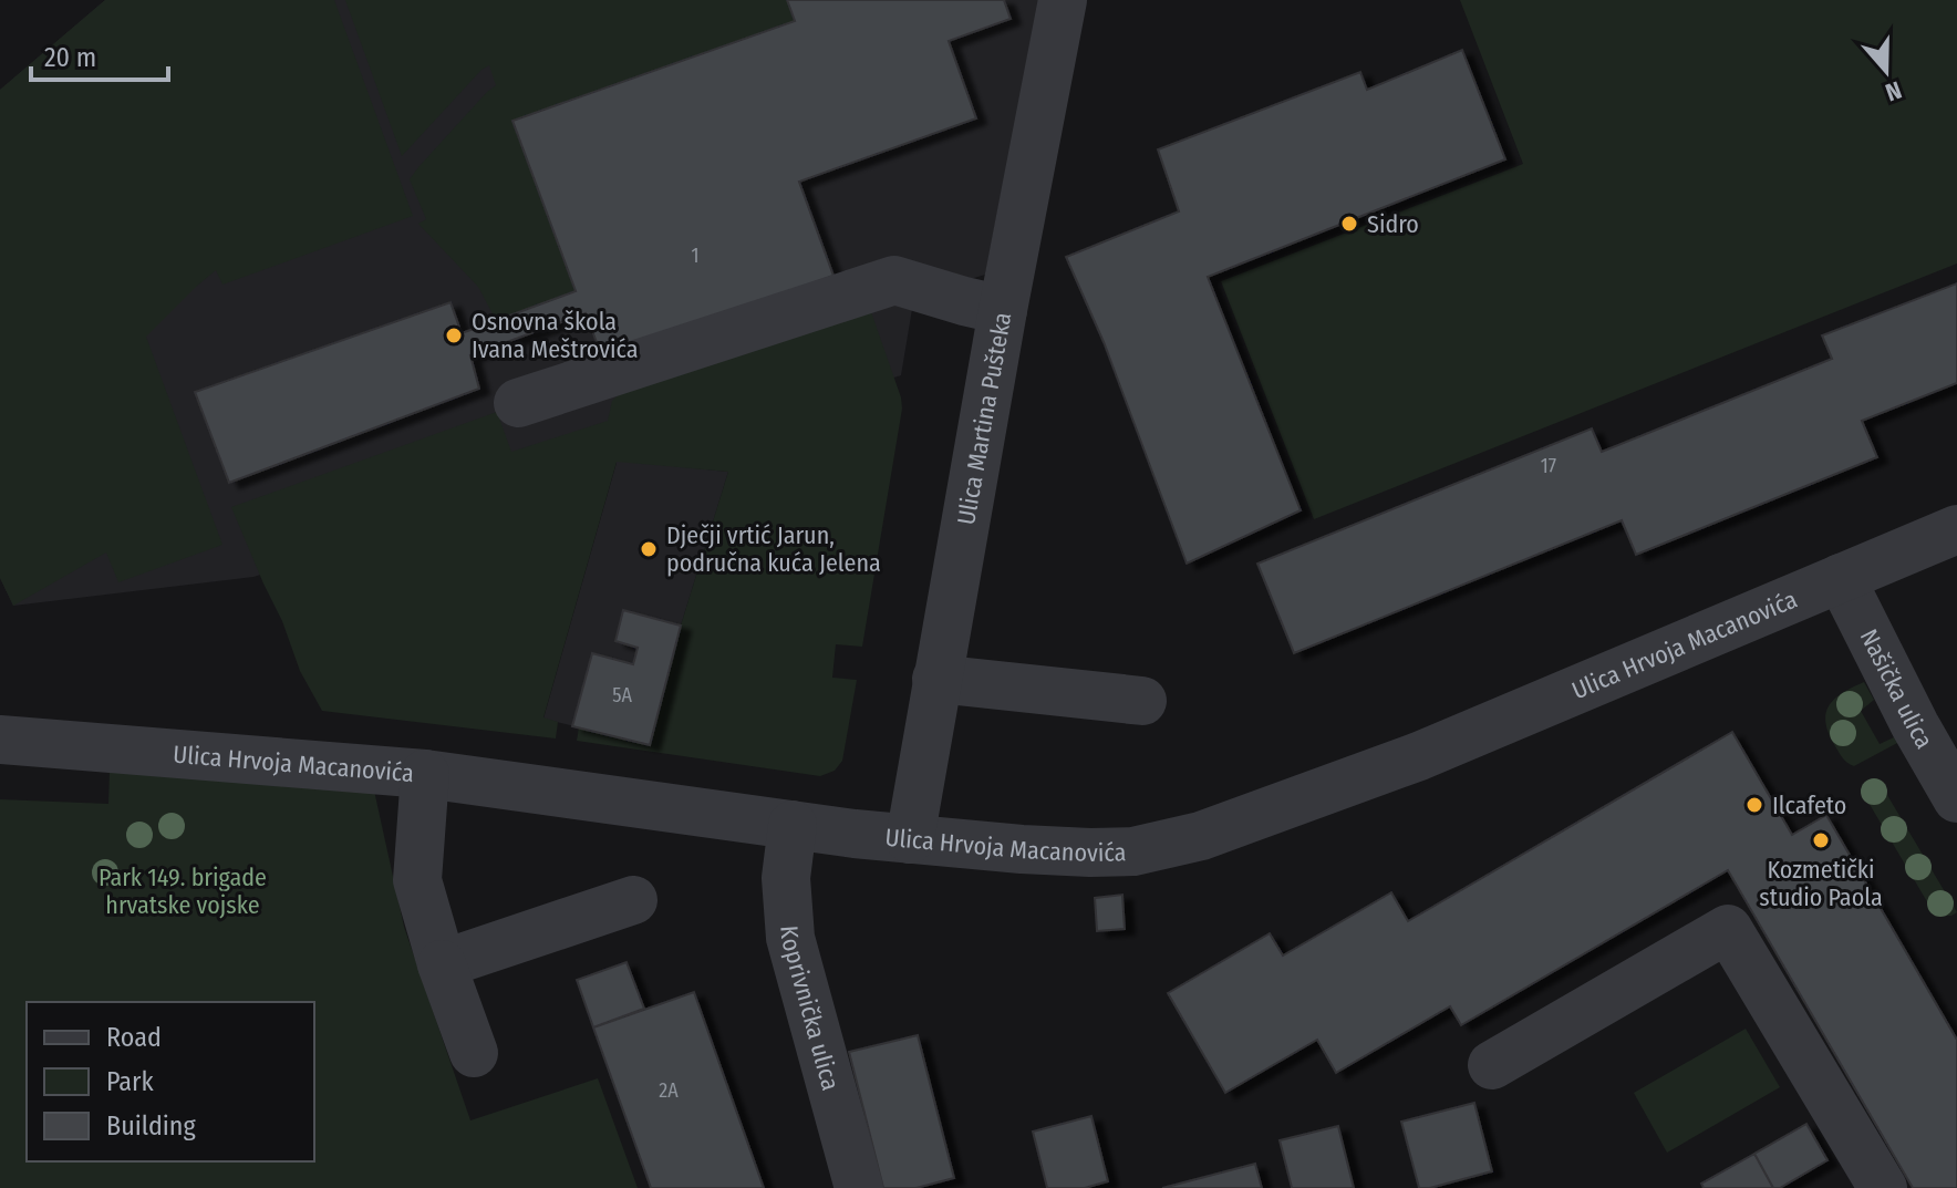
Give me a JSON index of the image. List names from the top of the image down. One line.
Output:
{"streets":{"street":["Ulica Martina Pušteka","Ulica Hrvoja Macanovića","Našička ulica","Koprivnička ulica"]},"crossings":[["Ulica Martina Pušteka","Ulica Hrvoja Macanovića"],["Ulica Hrvoja Macanovića","Našička ulica"],["Ulica Hrvoja Macanovića","Koprivnička ulica"]],"parks":["Park 149. brigade hrvatske vojske"],"places":["Sidro","Osnovna škola Ivana Meštrovića","Dječji vrtić Jarun, područna kuća Jelena","Ilcafeto","Kozmetički studio Paola"],"house_numbers":["1","17","5A","2A"],"legend":["Road","Park","Building"],"scale_bar":"20 m","north":"bottom"}
